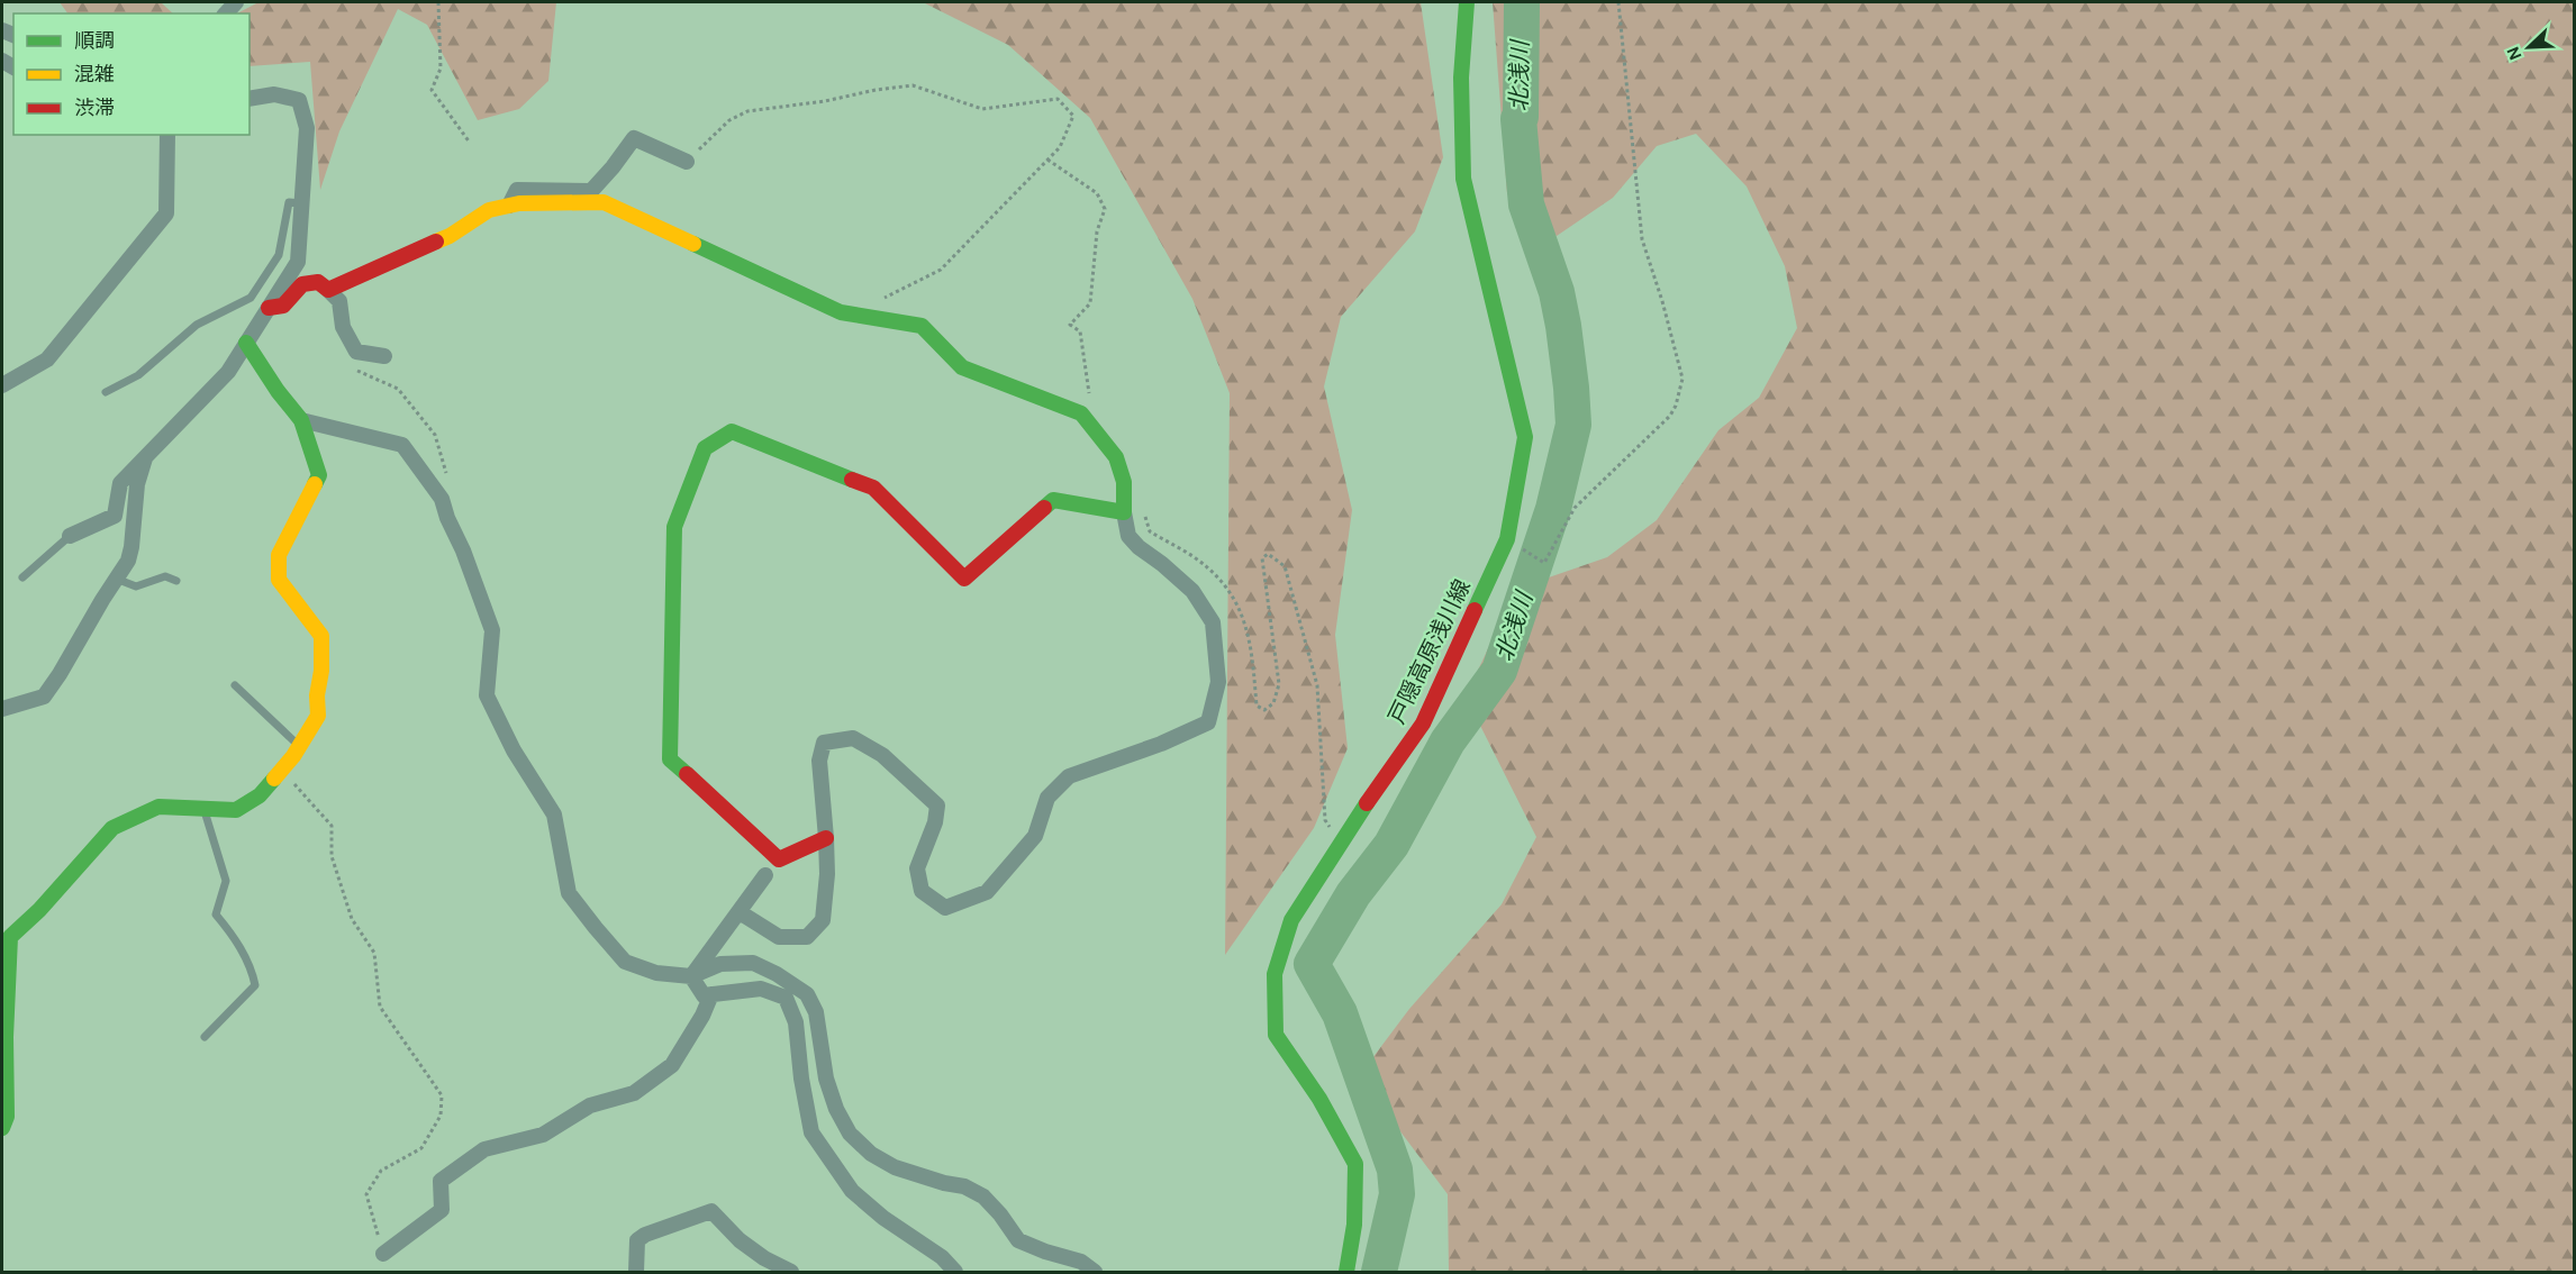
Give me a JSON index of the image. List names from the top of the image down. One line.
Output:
{"streets":{"street":["戸隠高原浅川線"]},"water":["北浅川"],"legend":["順調","混雑","渋滞"],"north":"bottom left"}
